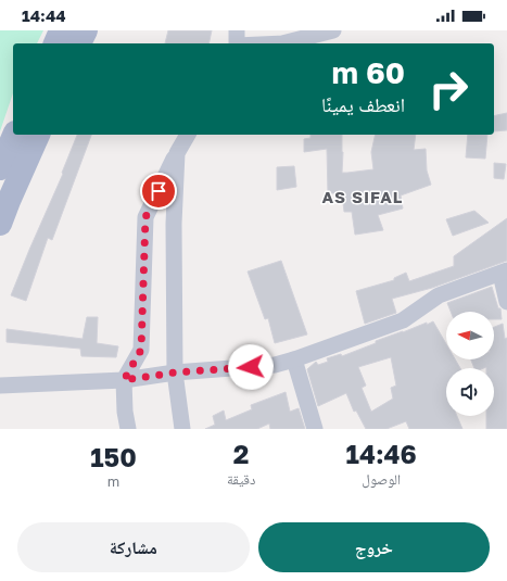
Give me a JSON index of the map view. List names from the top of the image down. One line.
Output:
{"districts":["AS SIFAL"],"north":"left","page":{"status":"14:44","turn":["60 m","انعطف يمينًا"],"eta":["14:46","الوصول","2","دقيقة","150","m"],"buttons":["خروج","مشاركة"]}}
